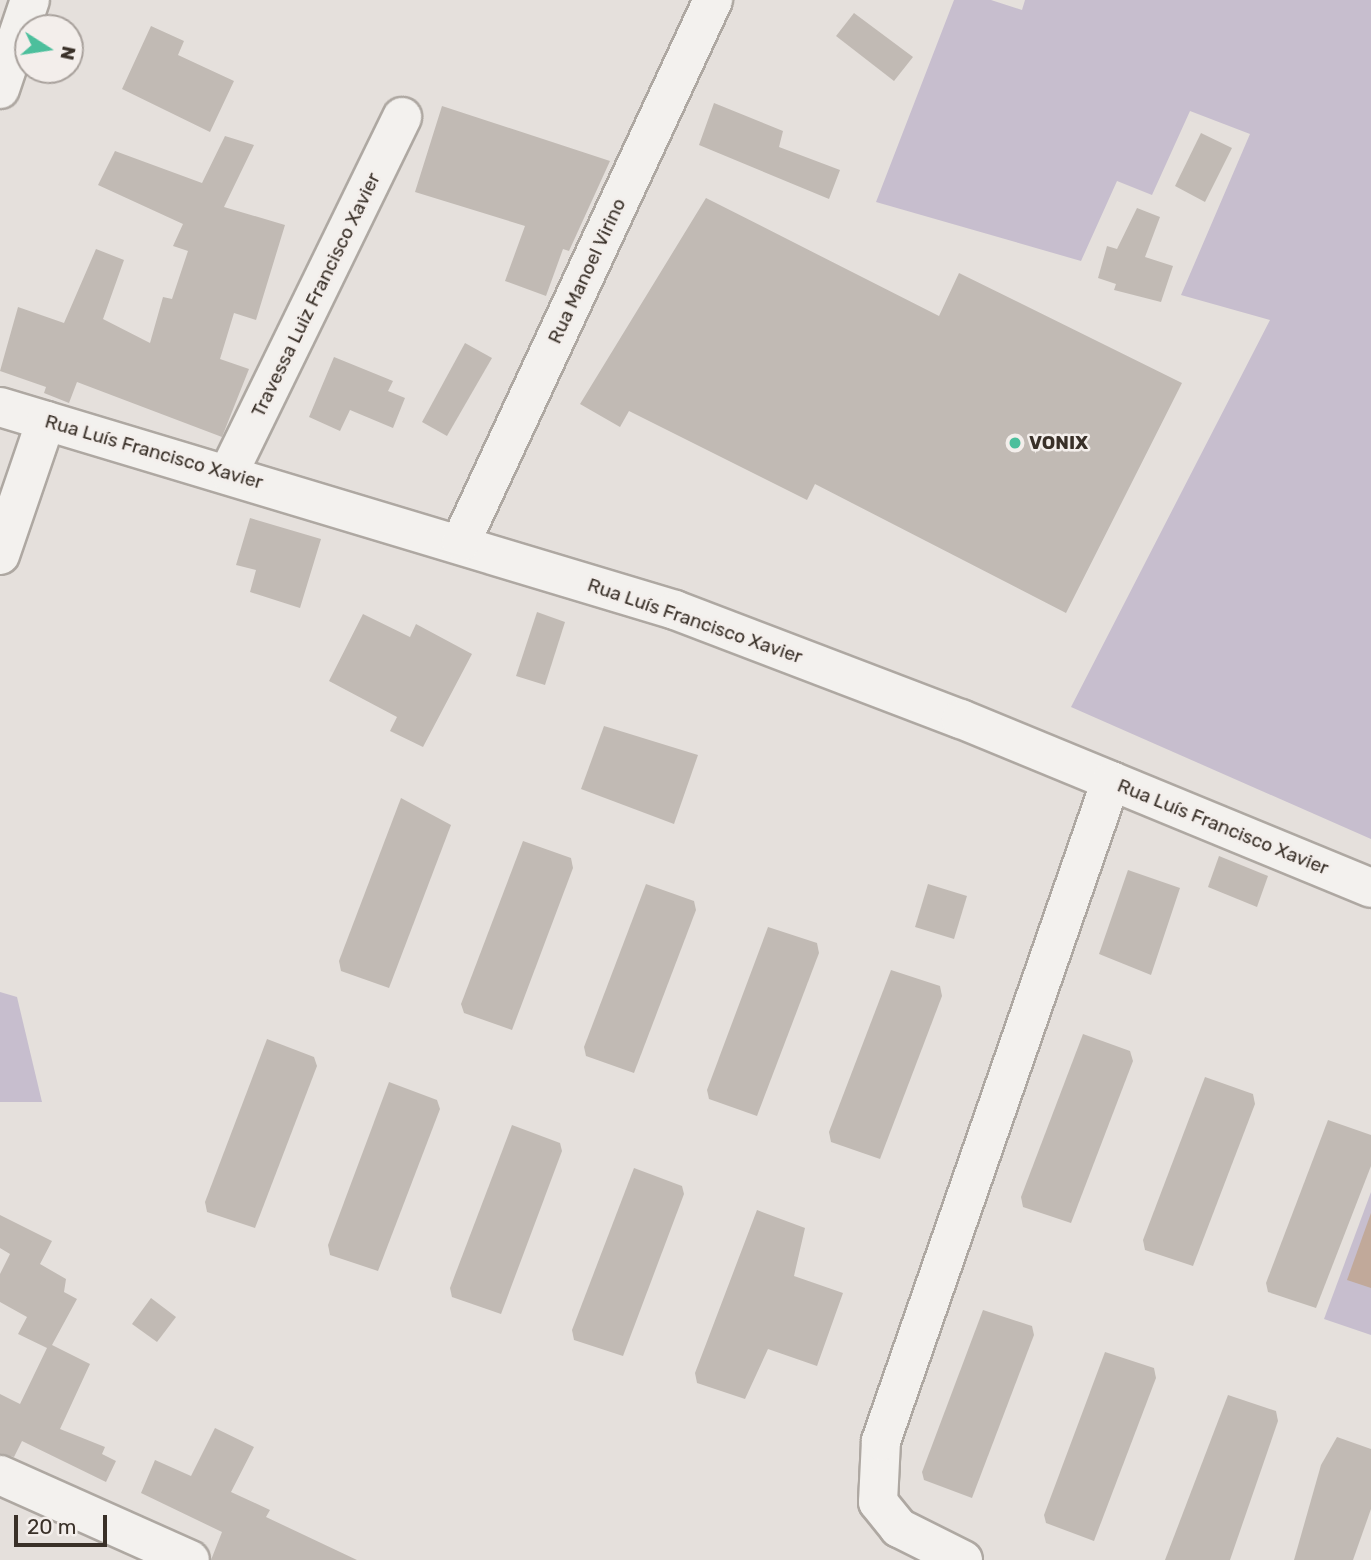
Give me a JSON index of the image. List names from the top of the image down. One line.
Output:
{"streets":{"street":["Rua Manoel Virino","Travessa Luiz Francisco Xavier","Rua Luís Francisco Xavier"]},"crossings":[["Rua Manoel Virino","Rua Luís Francisco Xavier"],["Travessa Luiz Francisco Xavier","Rua Luís Francisco Xavier"]],"places":["VONIX"],"scale_bar":"20 m","north":"right"}
